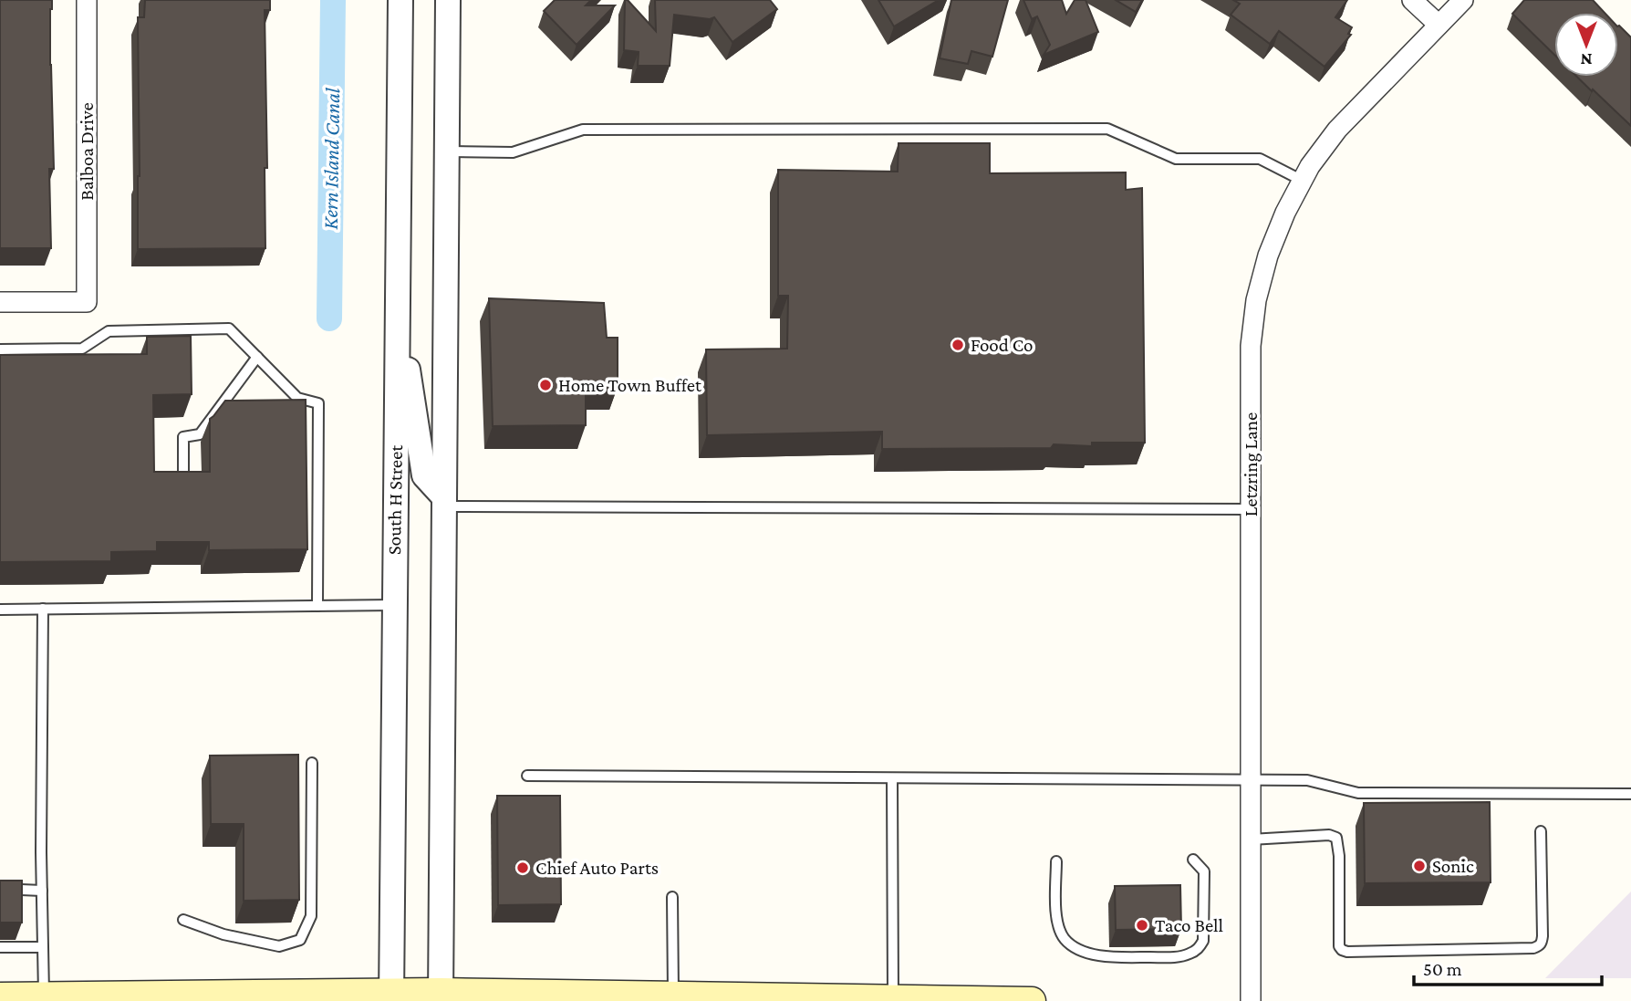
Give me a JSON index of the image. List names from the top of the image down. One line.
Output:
{"streets":{"street":["Balboa Drive","Letzring Lane","South H Street"]},"water":["Kern Island Canal"],"places":["Food Co","Home Town Buffet","Sonic","Chief Auto Parts","Taco Bell"],"scale_bar":"50 m","north":"bottom"}
